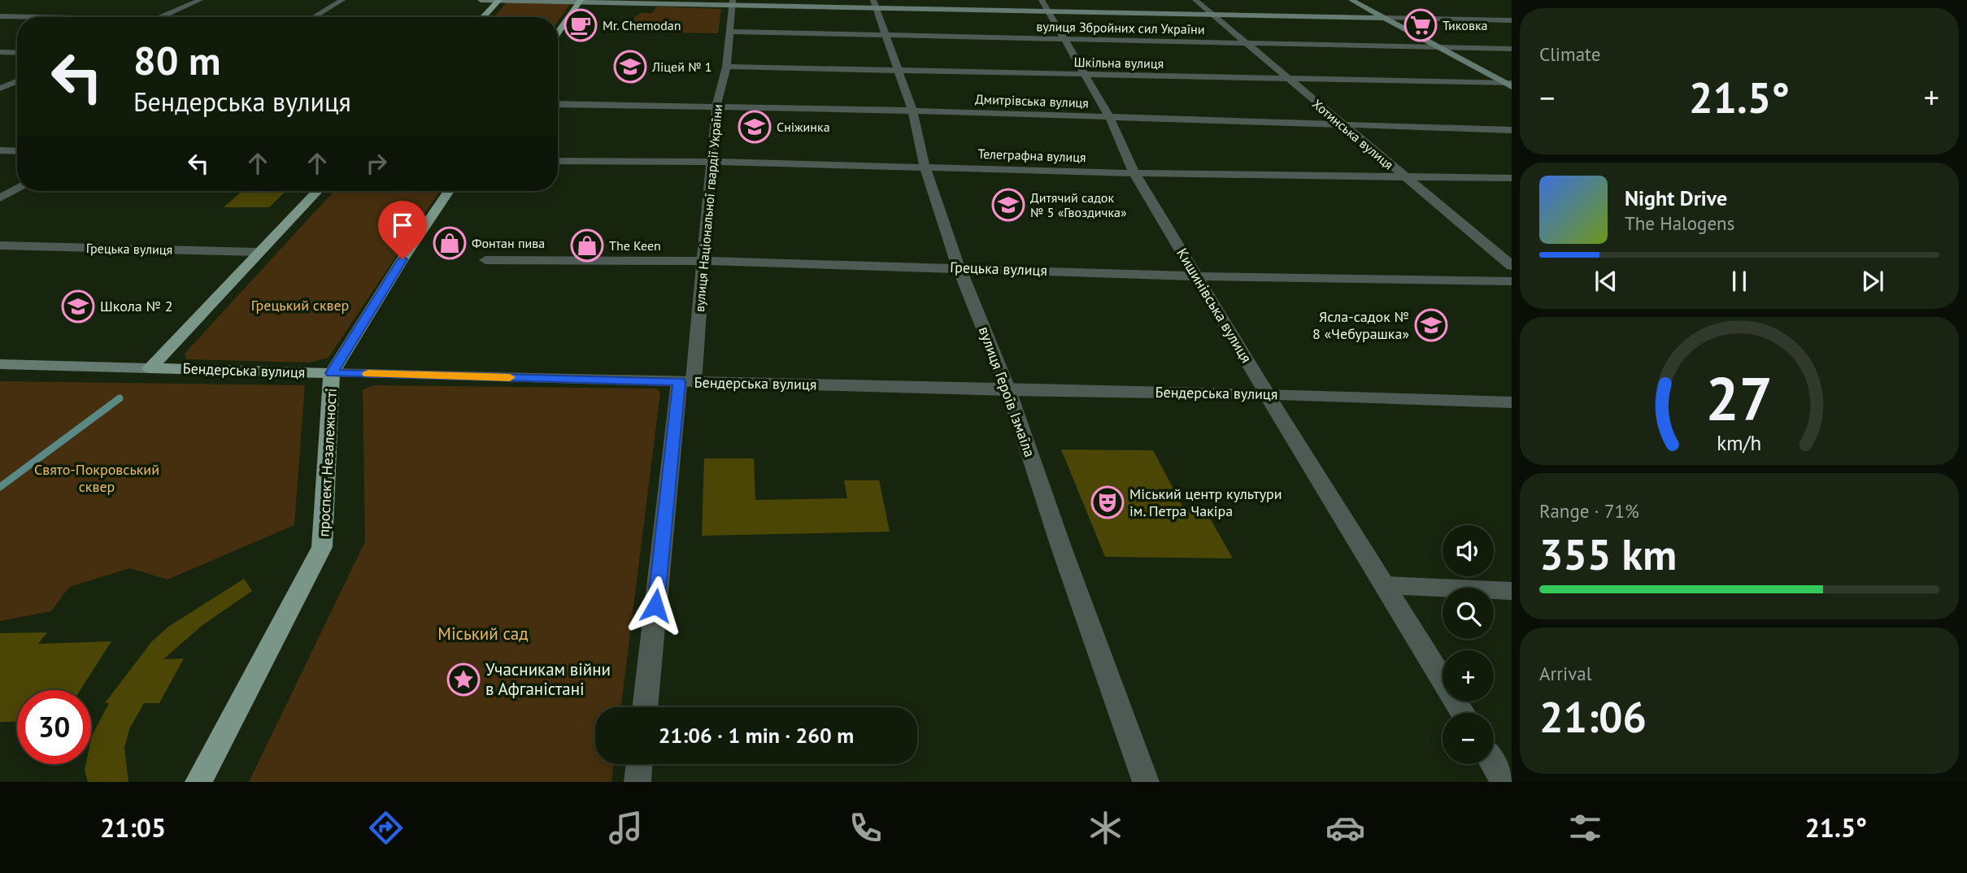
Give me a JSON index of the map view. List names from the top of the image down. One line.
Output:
{"streets":{"main road":["Бендерська вулиця","проспект Незалежності"],"street":["вулиця Збройних сил України","Шкільна вулиця","Дмитрівська вулиця","Хотинська вулиця","Телеграфна вулиця","вулиця Національної гвардії України","Грецька вулиця","Кишинівська вулиця","вулиця Героїв Ізмаїла"]},"crossings":[["вулиця Збройних сил України","Хотинська вулиця"],["вулиця Збройних сил України","вулиця Національної гвардії України"],["вулиця Збройних сил України","Кишинівська вулиця"],["вулиця Збройних сил України","вулиця Героїв Ізмаїла"],["Шкільна вулиця","Хотинська вулиця"],["Шкільна вулиця","вулиця Національної гвардії України"],["Шкільна вулиця","Кишинівська вулиця"],["Шкільна вулиця","вулиця Героїв Ізмаїла"],["Дмитрівська вулиця","Хотинська вулиця"],["Дмитрівська вулиця","вулиця Національної гвардії України"],["Дмитрівська вулиця","Кишинівська вулиця"],["Дмитрівська вулиця","вулиця Героїв Ізмаїла"],["Хотинська вулиця","Телеграфна вулиця"],["Телеграфна вулиця","вулиця Національної гвардії України"],["Телеграфна вулиця","Кишинівська вулиця"],["Телеграфна вулиця","вулиця Героїв Ізмаїла"],["вулиця Національної гвардії України","Грецька вулиця"],["вулиця Національної гвардії України","Бендерська вулиця"],["Грецька вулиця","Кишинівська вулиця"],["Грецька вулиця","вулиця Героїв Ізмаїла"],["Кишинівська вулиця","Бендерська вулиця"],["Бендерська вулиця","вулиця Героїв Ізмаїла"],["Бендерська вулиця","проспект Незалежності"]],"parks":["Грецький сквер","Свято-Покровський сквер","Міський сад"],"places":{"cafe":["Mr. Chemodan"],"supermarket":["Тиковка"],"school or university":["Ліцей № 1","Сніжинка","Дитячий садок № 5 «Гвоздичка»","Школа № 2","Ясла-садок № 8 «Чебурашка»"],"shop":["Фонтан пива","The Keen"],"theatre":["Міський центр культури ім. Петра Чакіра"],"place":["Учасникам війни в Афганістані"]},"page":{"tile":["Climate",["Range · 71%","355 km"],["Arrival","21:06"]],"turn":["80 m","Бендерська вулиця"],"heat":["−","21.5°","+"],"song":["Night Drive","The Halogens"],"map_buttons":["+","−"],"limit":"30","trip":"21:06 · 1 min · 260 m","tabs":["21:05","21.5°"],"gauge":["27","km/h"]}}
